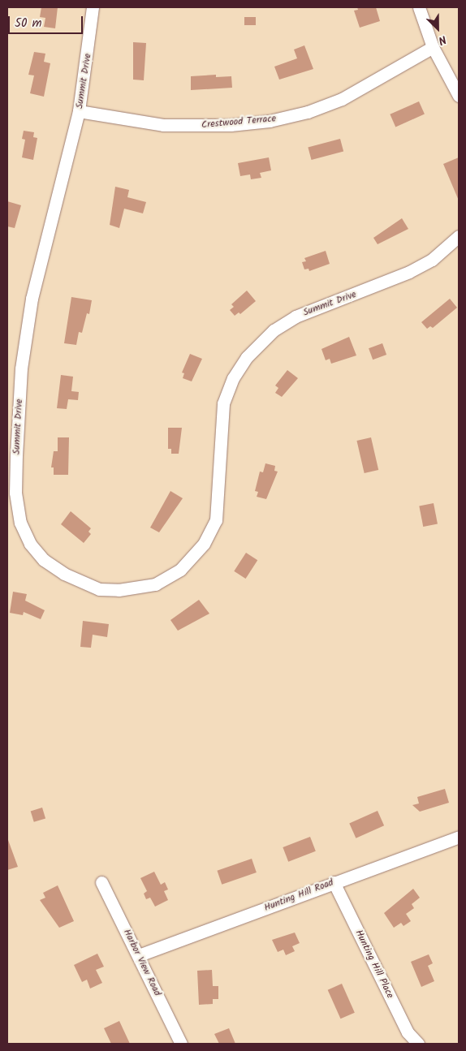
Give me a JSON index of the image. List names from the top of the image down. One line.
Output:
{"streets":{"street":["Summit Drive","Crestwood Terrace","Hunting Hill Road","Harbor View Road","Hunting Hill Place"]},"crossings":[["Summit Drive","Crestwood Terrace"],["Hunting Hill Road","Harbor View Road"],["Hunting Hill Road","Hunting Hill Place"]],"scale_bar":"50 m","north":"bottom right"}
